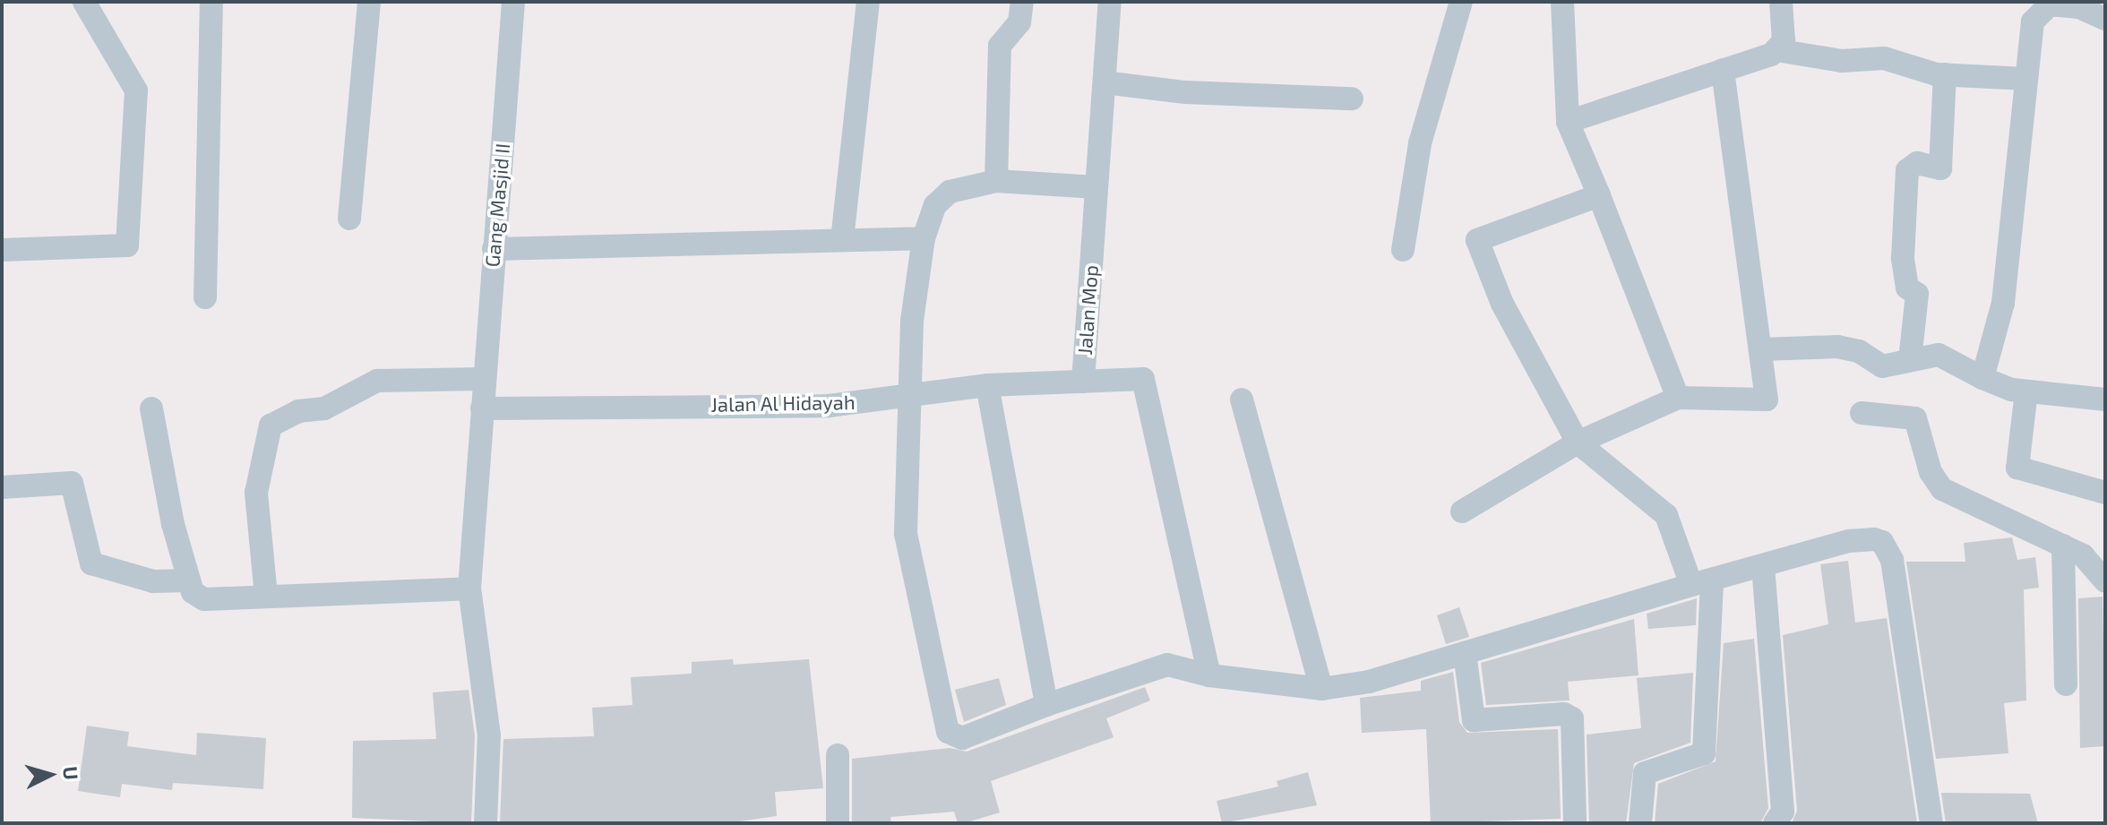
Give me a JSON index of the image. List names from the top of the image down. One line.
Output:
{"streets":{"street":["Gang Masjid II","Jalan Mop","Jalan Al Hidayah"]},"crossings":[["Gang Masjid II","Jalan Al Hidayah"],["Jalan Mop","Jalan Al Hidayah"]],"north":"right"}
